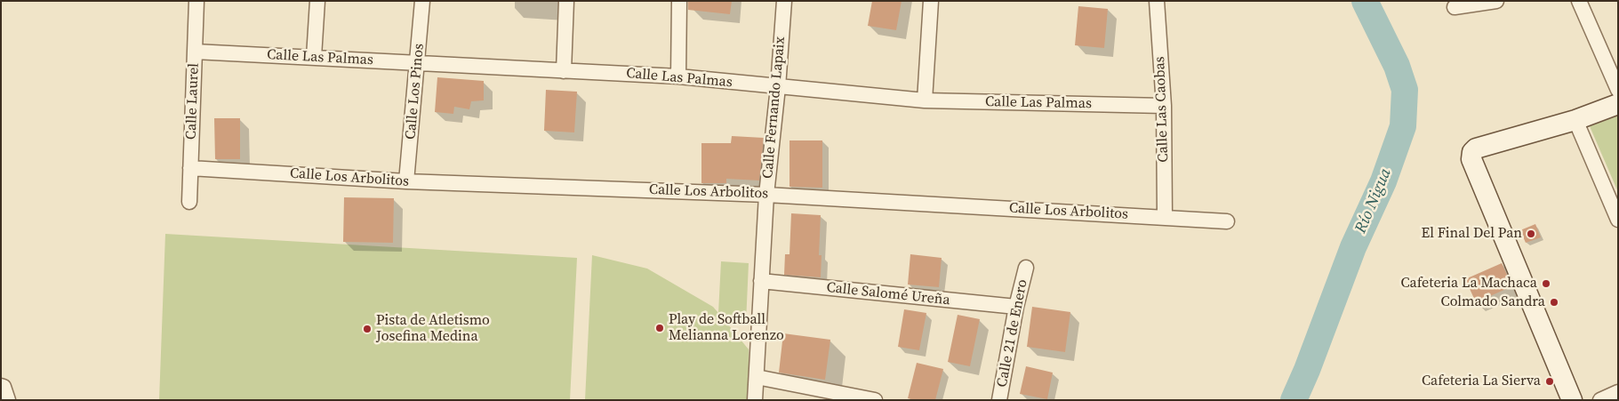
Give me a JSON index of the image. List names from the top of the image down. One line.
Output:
{"streets":{"street":["Calle Las Palmas","Calle Los Pinos","Calle Laurel","Calle Fernando Lapaix","Calle Las Caobas","Calle Los Arbolitos","Calle Salomé Ureña","Calle 21 de Enero"]},"crossings":[["Calle Las Palmas","Calle Los Pinos"],["Calle Las Palmas","Calle Laurel"],["Calle Las Palmas","Calle Fernando Lapaix"],["Calle Las Palmas","Calle Las Caobas"],["Calle Los Pinos","Calle Los Arbolitos"],["Calle Laurel","Calle Los Arbolitos"],["Calle Fernando Lapaix","Calle Los Arbolitos"],["Calle Fernando Lapaix","Calle Salomé Ureña"],["Calle Las Caobas","Calle Los Arbolitos"],["Calle Salomé Ureña","Calle 21 de Enero"]],"water":["Río Nigua"],"places":["El Final Del Pan","Cafeteria La Machaca","Colmado Sandra","Play de Softball Melianna Lorenzo","Pista de Atletismo Josefina Medina","Cafeteria La Sierva"]}
